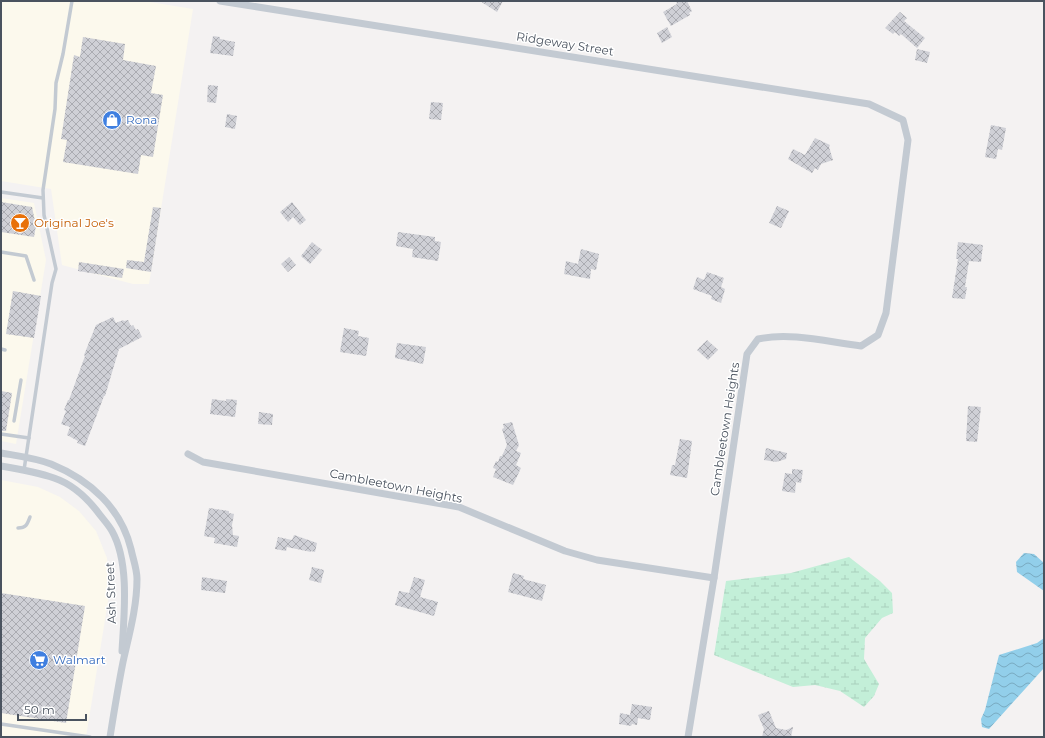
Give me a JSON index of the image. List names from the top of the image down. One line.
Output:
{"streets":{"street":["Ridgeway Street","Cambleetown Heights","Ash Street"]},"crossings":[["Ridgeway Street","Cambleetown Heights"]],"places":{"shop":["Rona"],"bar":["Original Joe's"],"supermarket":["Walmart"]},"scale_bar":"50 m"}
